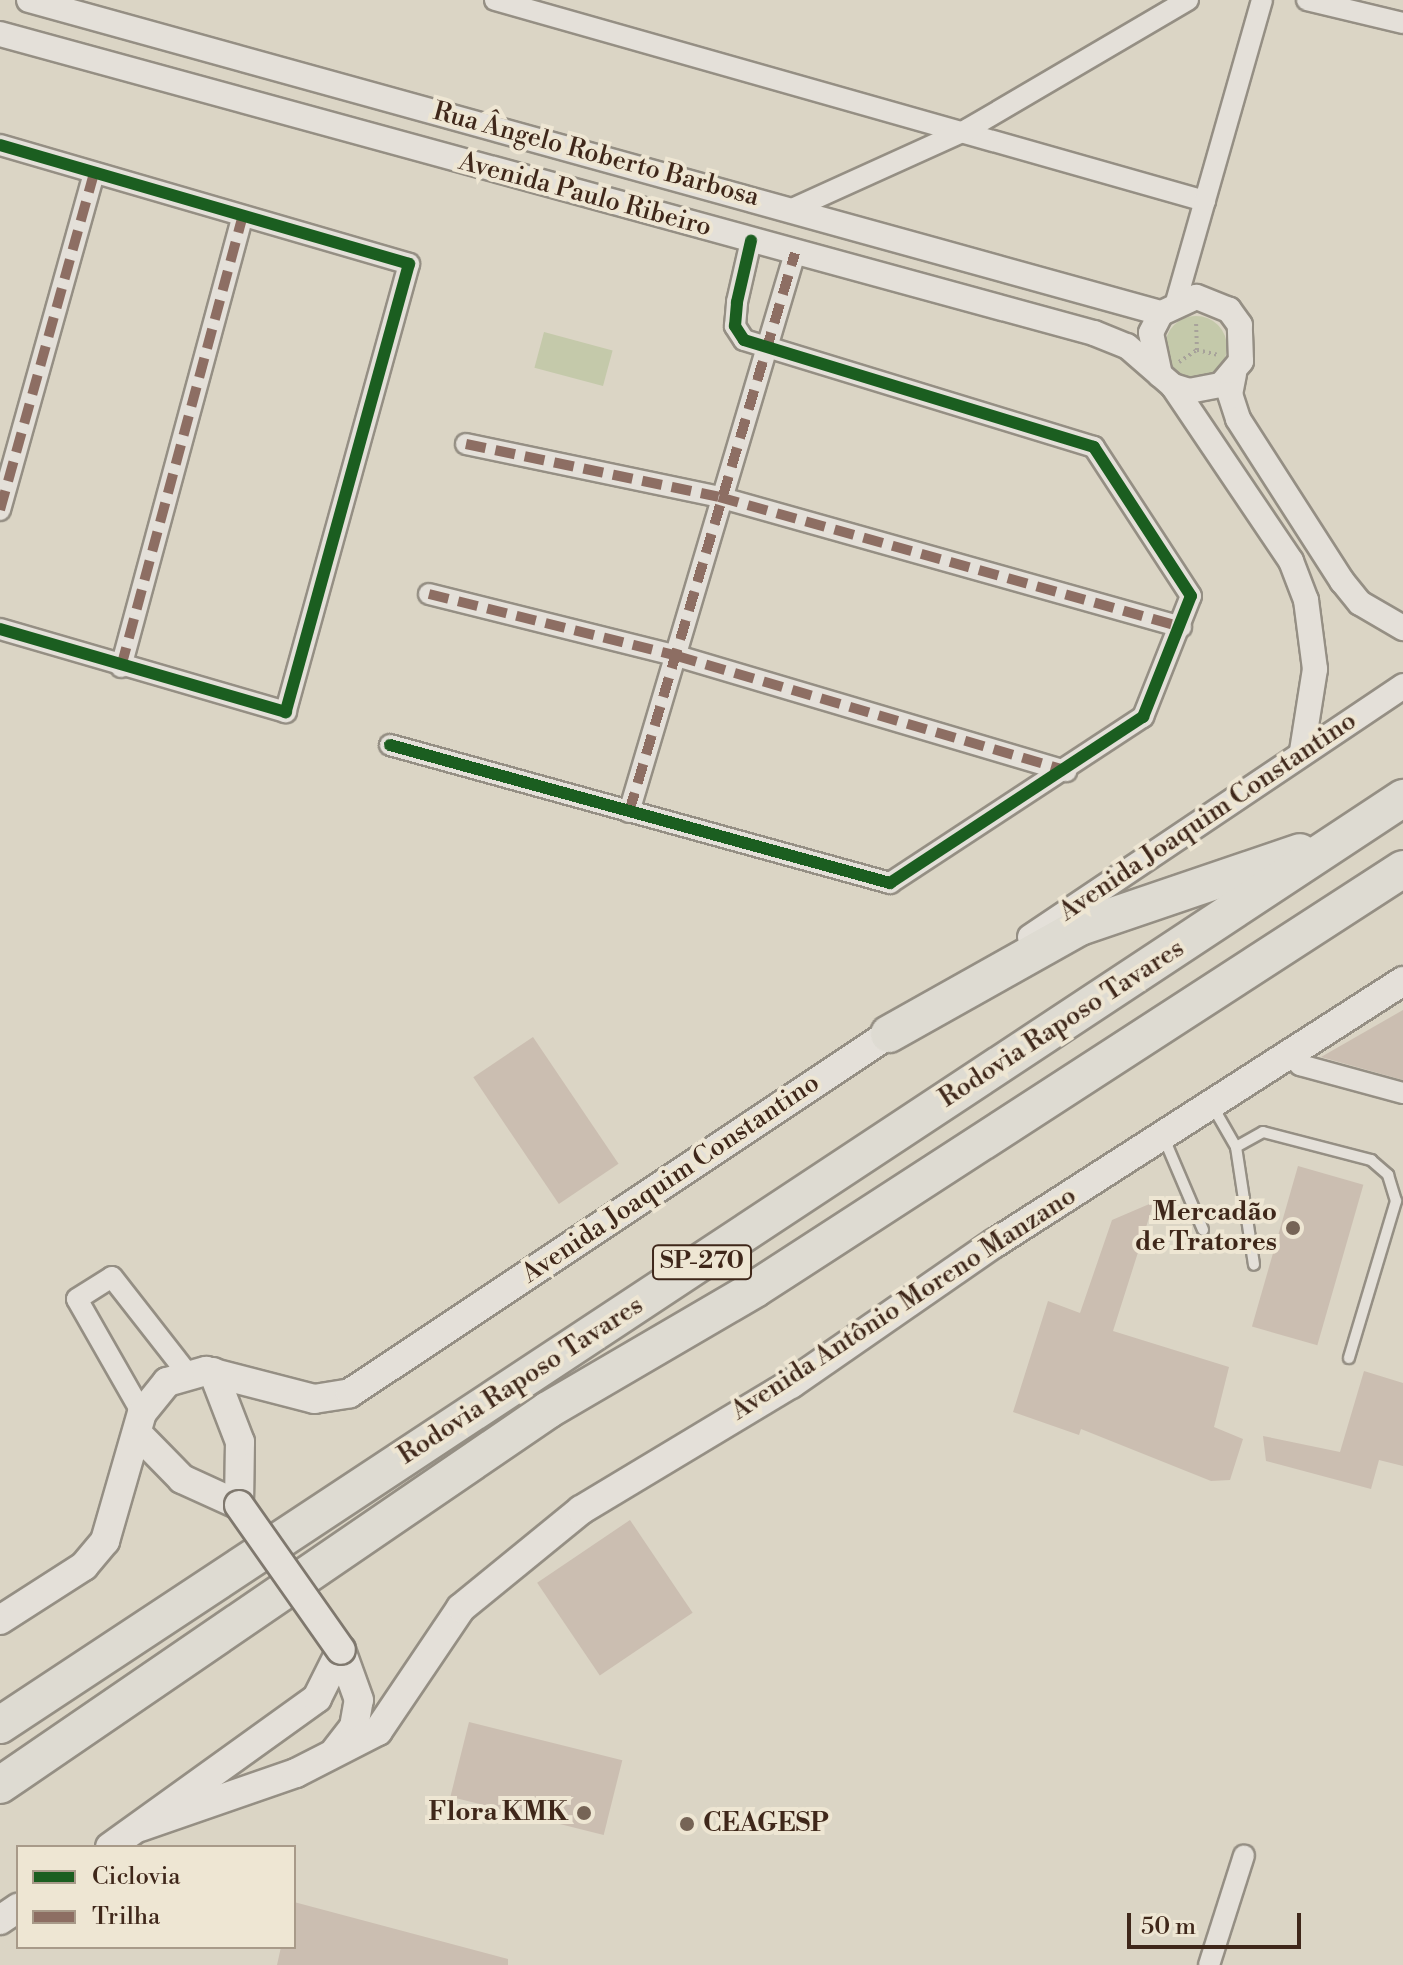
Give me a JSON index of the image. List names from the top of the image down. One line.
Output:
{"streets":{"highway":["Rodovia Raposo Tavares","SP-270"],"main road":["Avenida Joaquim Constantino","Avenida Antônio Moreno Manzano"],"street":["Rua Ângelo Roberto Barbosa","Avenida Paulo Ribeiro"]},"crossings":[["Avenida Paulo Ribeiro","Avenida Joaquim Constantino"]],"places":["Mercadão de Tratores","Flora KMK","CEAGESP"],"legend":["Ciclovia","Trilha"],"scale_bar":"50 m"}
